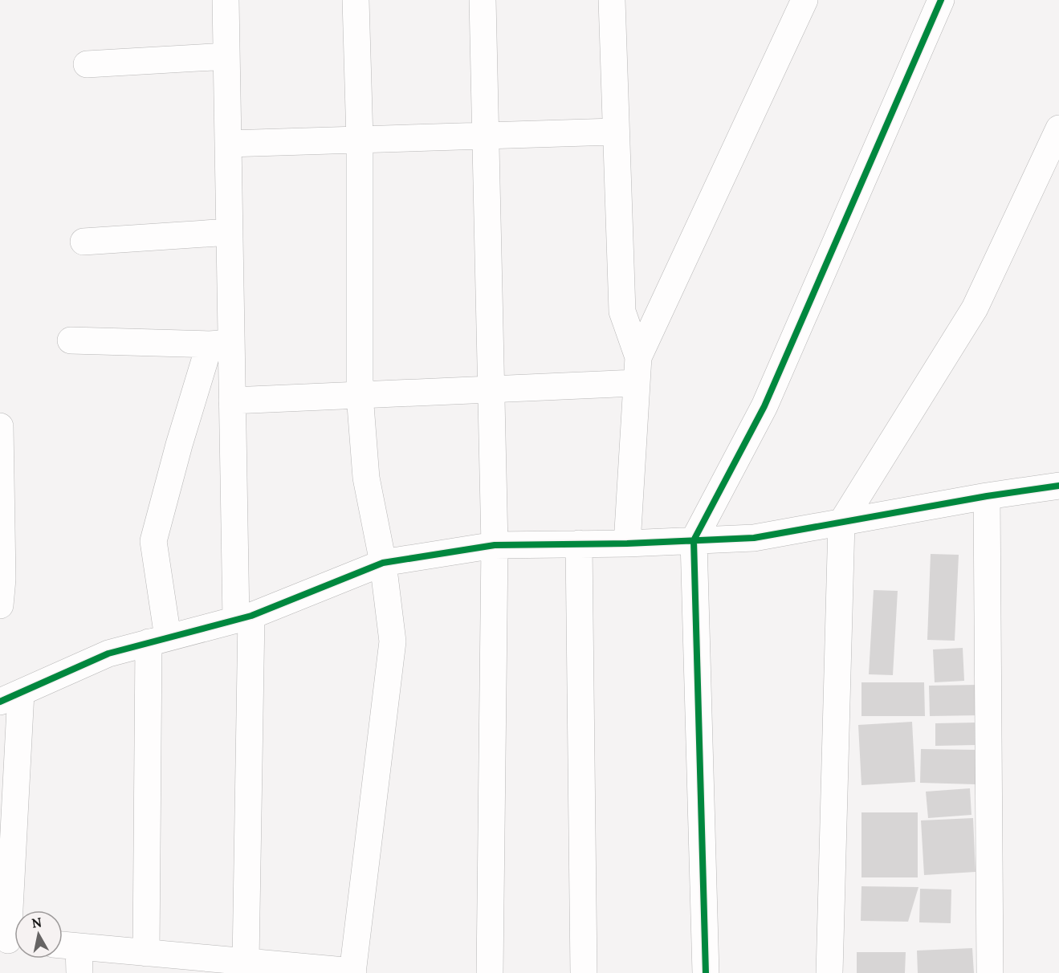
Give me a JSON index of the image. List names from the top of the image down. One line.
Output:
{"north":"top"}
